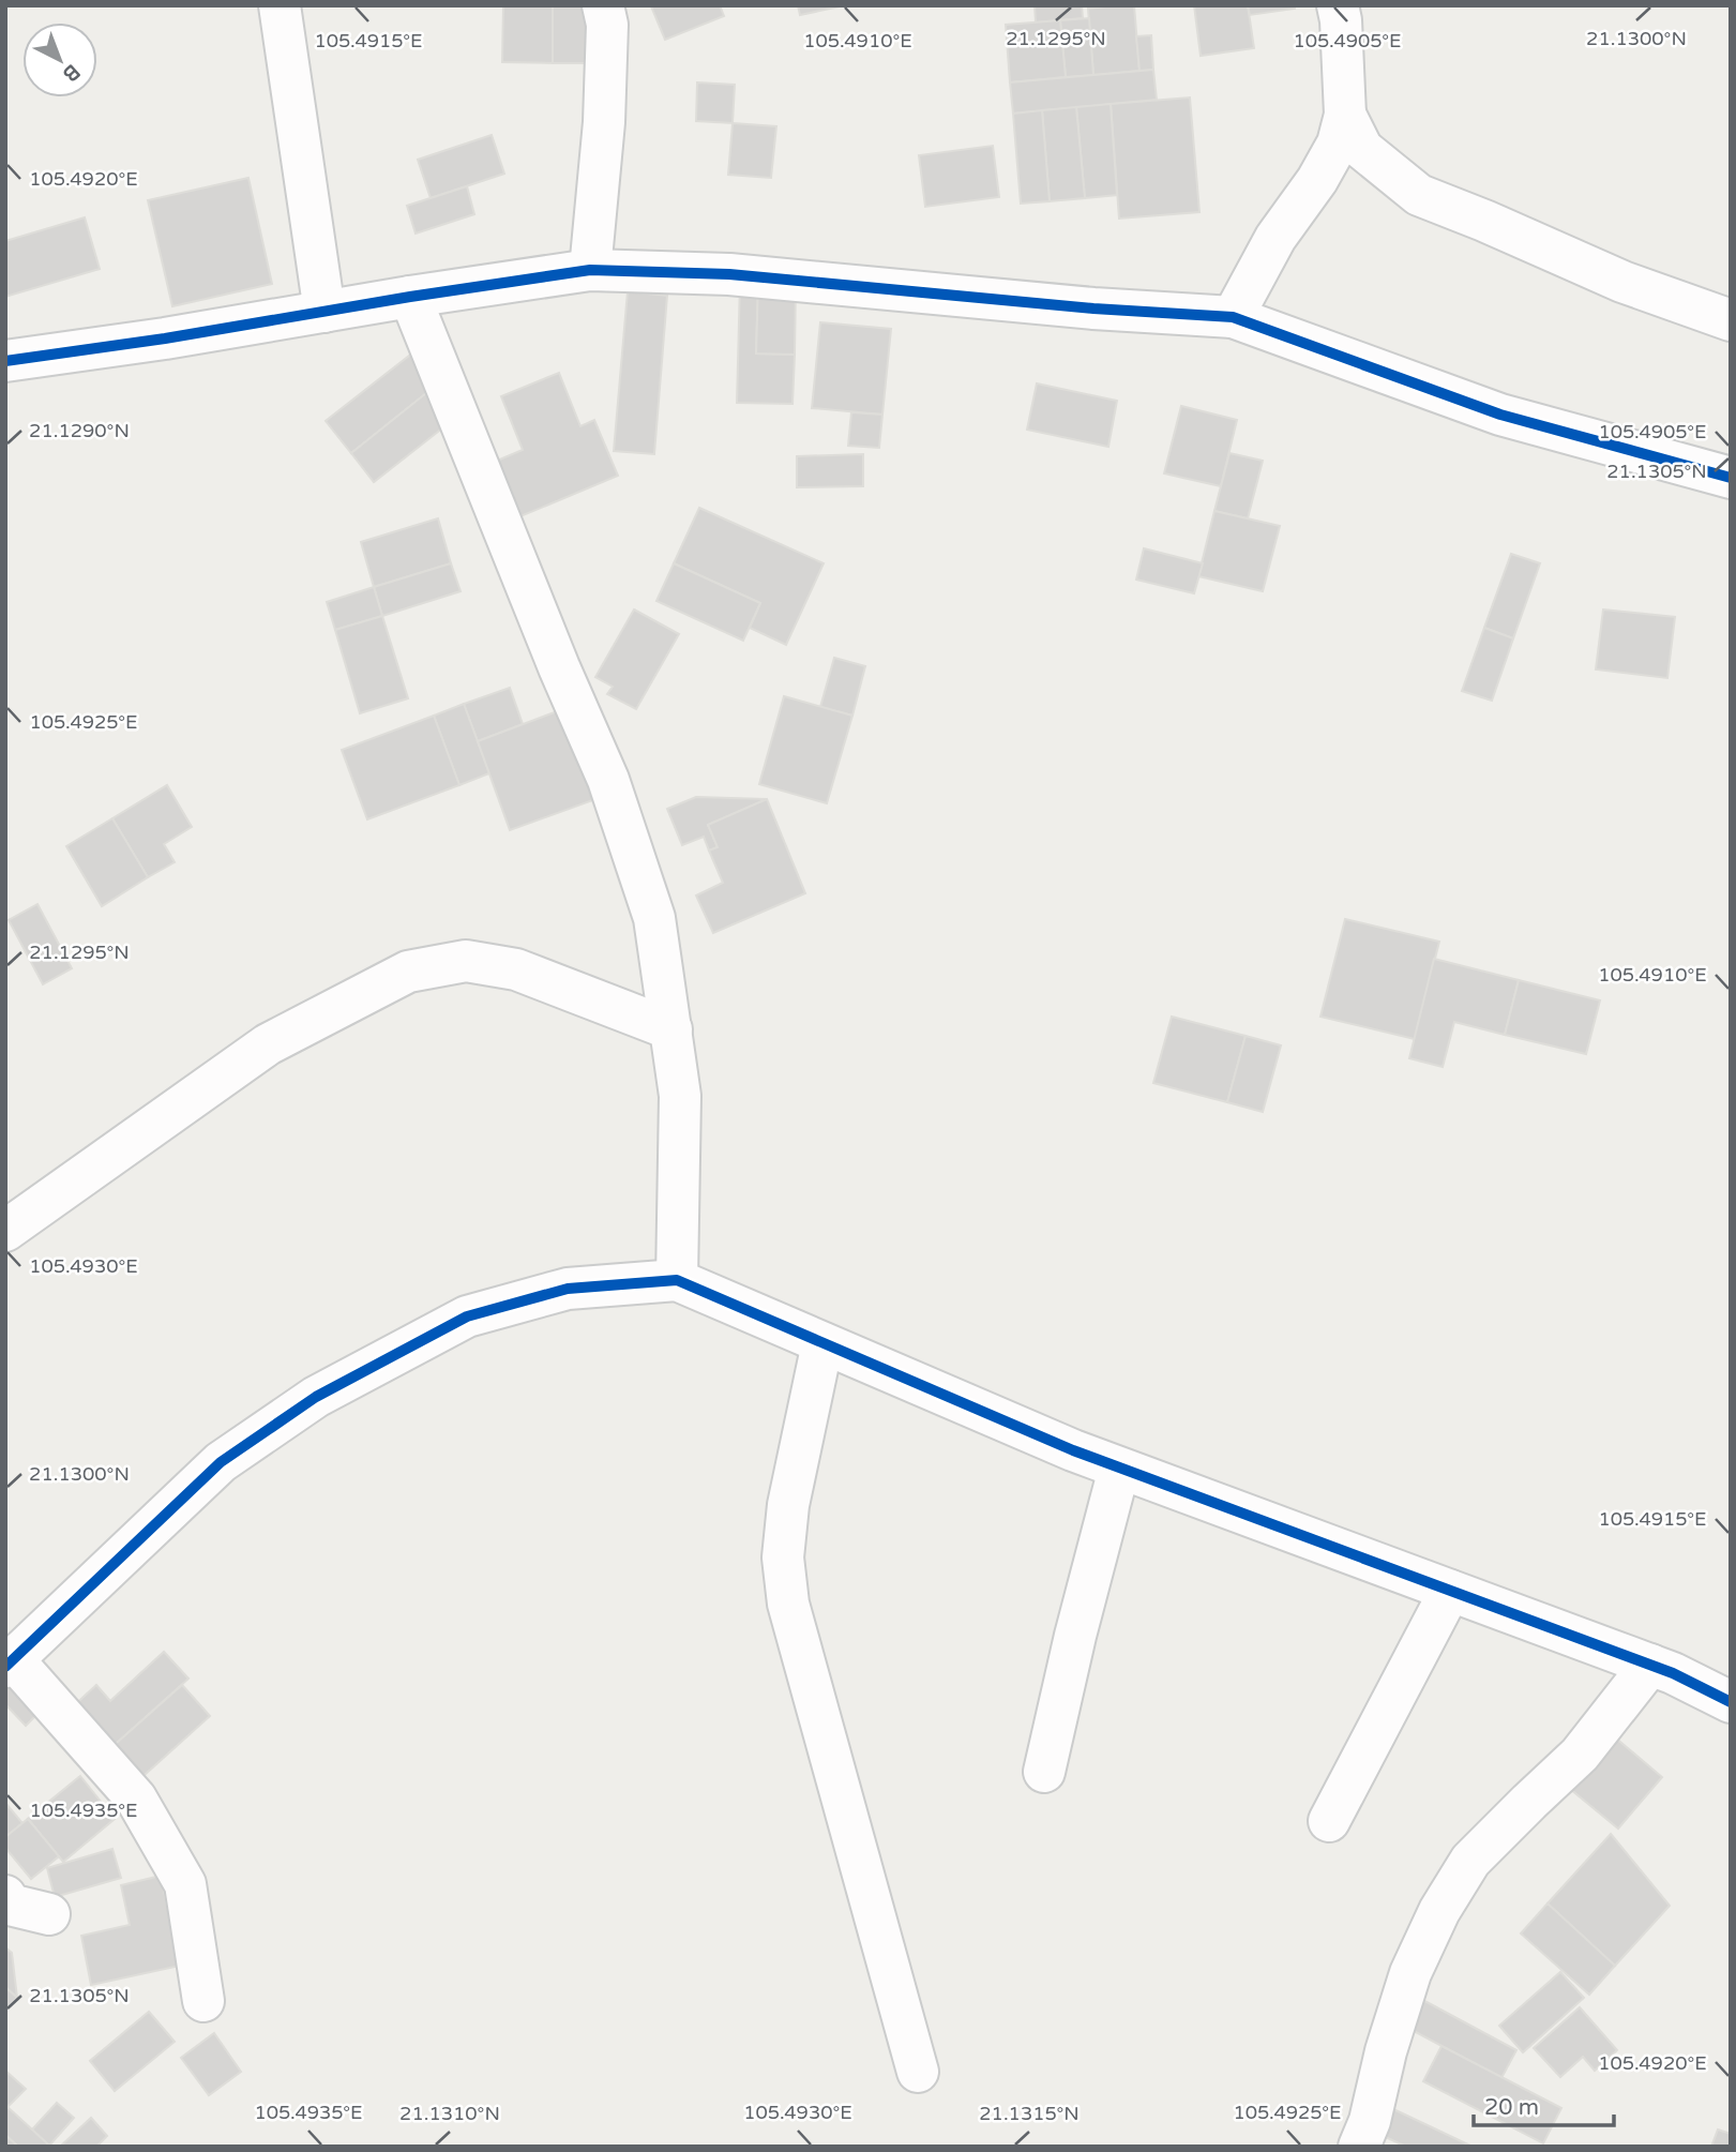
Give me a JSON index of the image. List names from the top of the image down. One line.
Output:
{"scale_bar":"20 m","north":"bottom right","coordinates":["21.1295°N","21.1300°N","105.4915°E","105.4910°E","105.4905°E","105.4920°E","21.1290°N","21.1305°N","105.4925°E","105.4930°E","105.4935°E","21.1310°N","21.1315°N"]}
